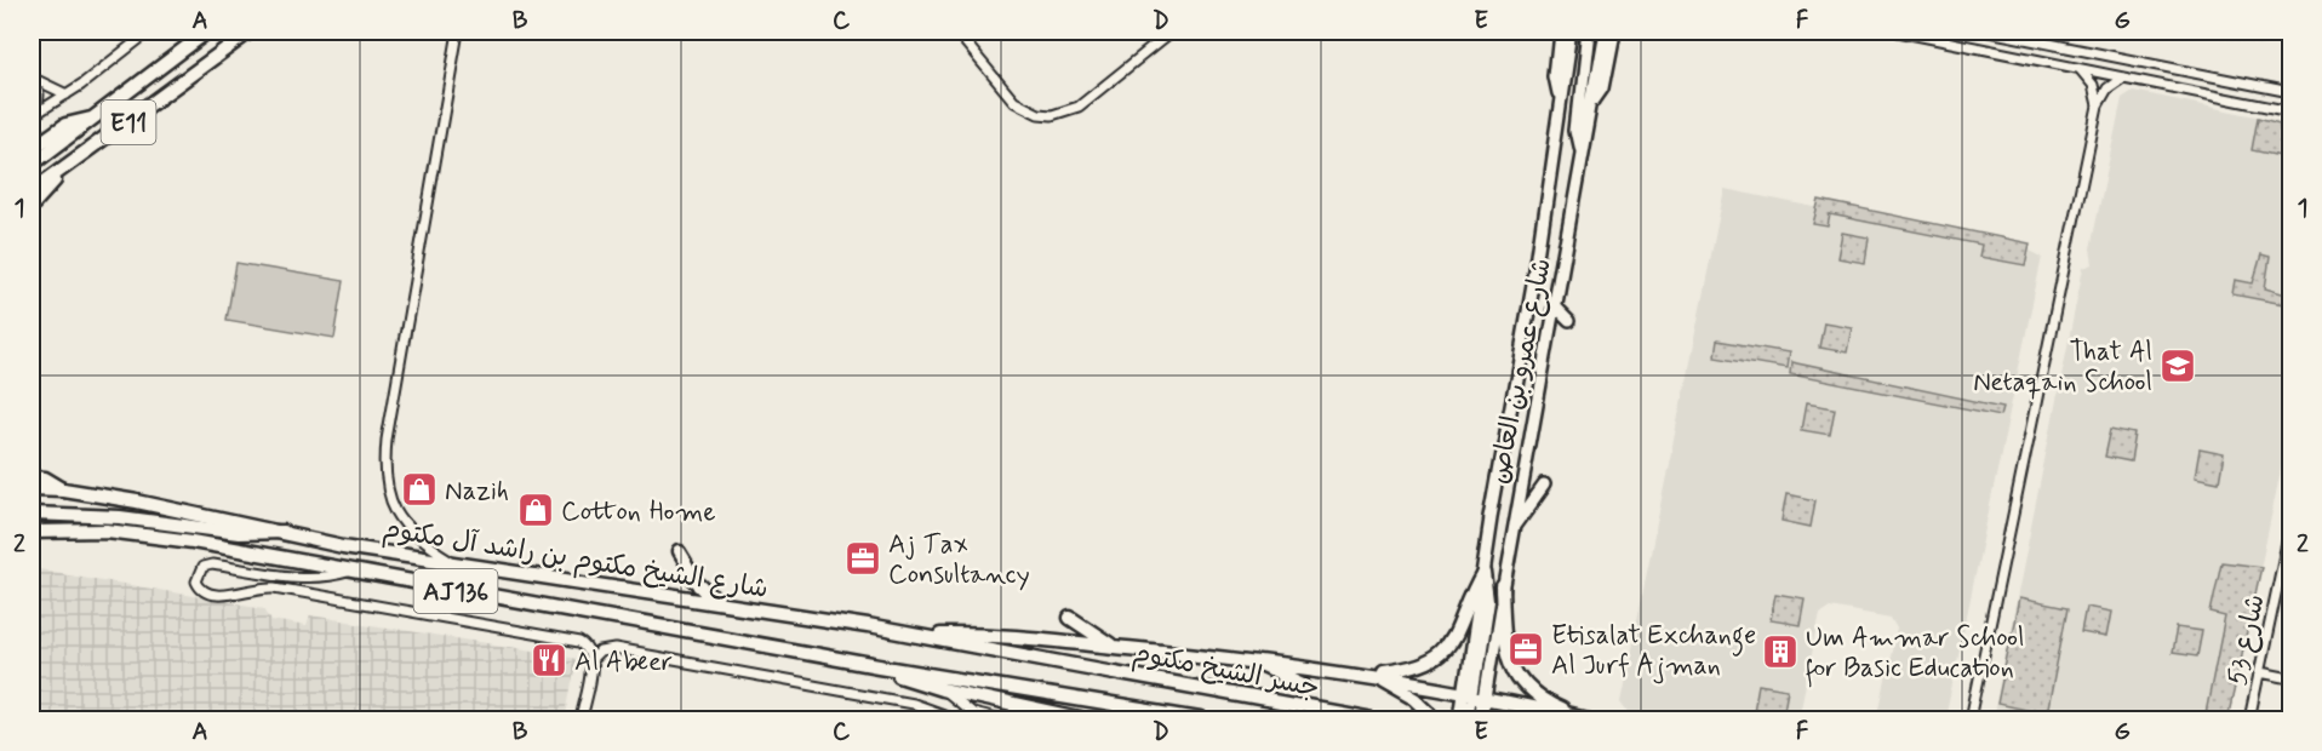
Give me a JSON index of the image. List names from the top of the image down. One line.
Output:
{"streets":{"main road":["E11","شارع عمرو بن العاص","شارع الشيخ مكتوم بن راشد آل مكتوم","AJ136","جسر الشيخ مكتوم"],"street":["شارع 53"]},"crossings":[["شارع الشيخ مكتوم بن راشد آل مكتوم","جسر الشيخ مكتوم"]],"places":{"school or university":["That Al Netaqain School"],"shop":["Nazih","Cotton Home"],"office":["Aj Tax Consultancy","Etisalat Exchange Al Jurf Ajman"],"building":["Um Ammar School for Basic Education"],"restaurant":["Al Abeer"]},"grid":{"columns":["A","B","C","D","E","F","G"],"rows":["1","2"]}}
